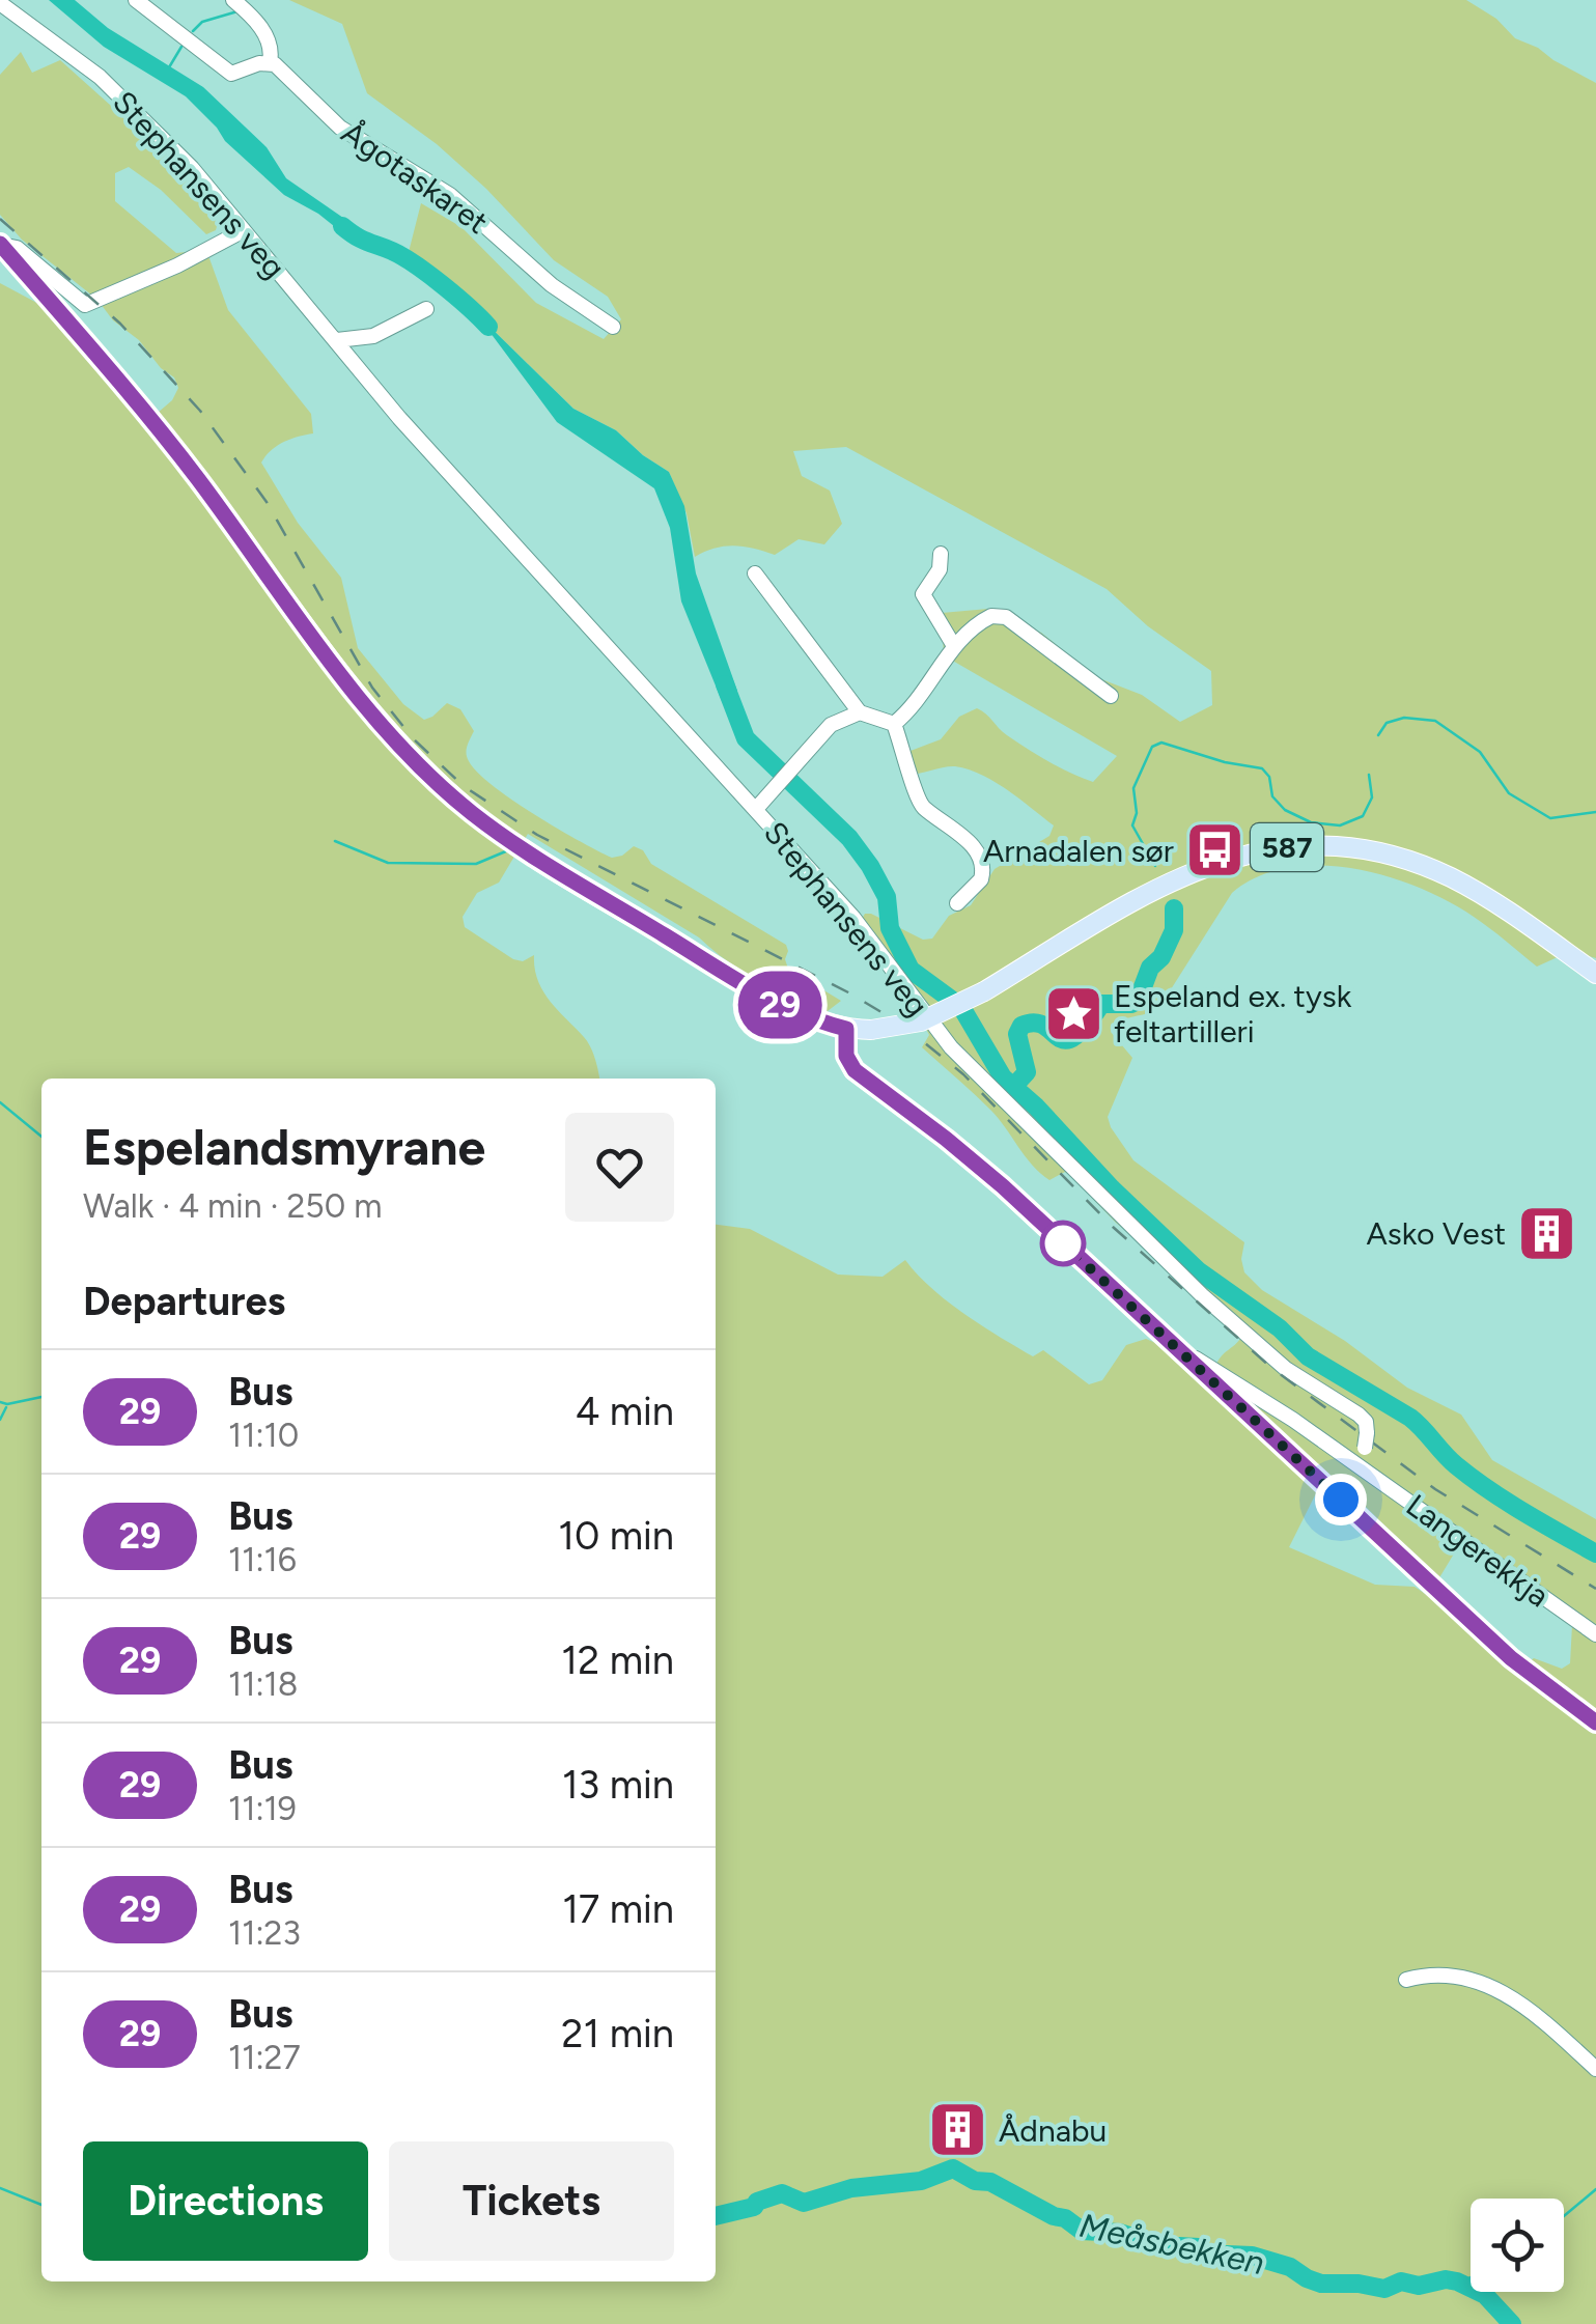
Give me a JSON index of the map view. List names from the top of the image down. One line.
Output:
{"streets":{"main road":["587"],"street":["Ågotaskaret","Stephansens veg","Langerekkja"]},"crossings":[["Stephansens veg","Langerekkja"]],"water":["Meåsbekken"],"places":{"bus stop":["Arnadalen sør"],"place":["Espeland ex. tysk feltartilleri"],"building":["Asko Vest","Ådnabu"]},"lines":["bus line 29"],"page":{"on_map":"29","heading":[["Espelandsmyrane","Walk · 4 min · 250 m"],"Departures"],"list":[{"mark":"29","name":"Bus","note":"11:10","value":"4 min"},{"mark":"29","name":"Bus","note":"11:16","value":"10 min"},{"mark":"29","name":"Bus","note":"11:18","value":"12 min"},{"mark":"29","name":"Bus","note":"11:19","value":"13 min"},{"mark":"29","name":"Bus","note":"11:23","value":"17 min"},{"mark":"29","name":"Bus","note":"11:27","value":"21 min"}],"buttons":["Directions","Tickets"]}}
